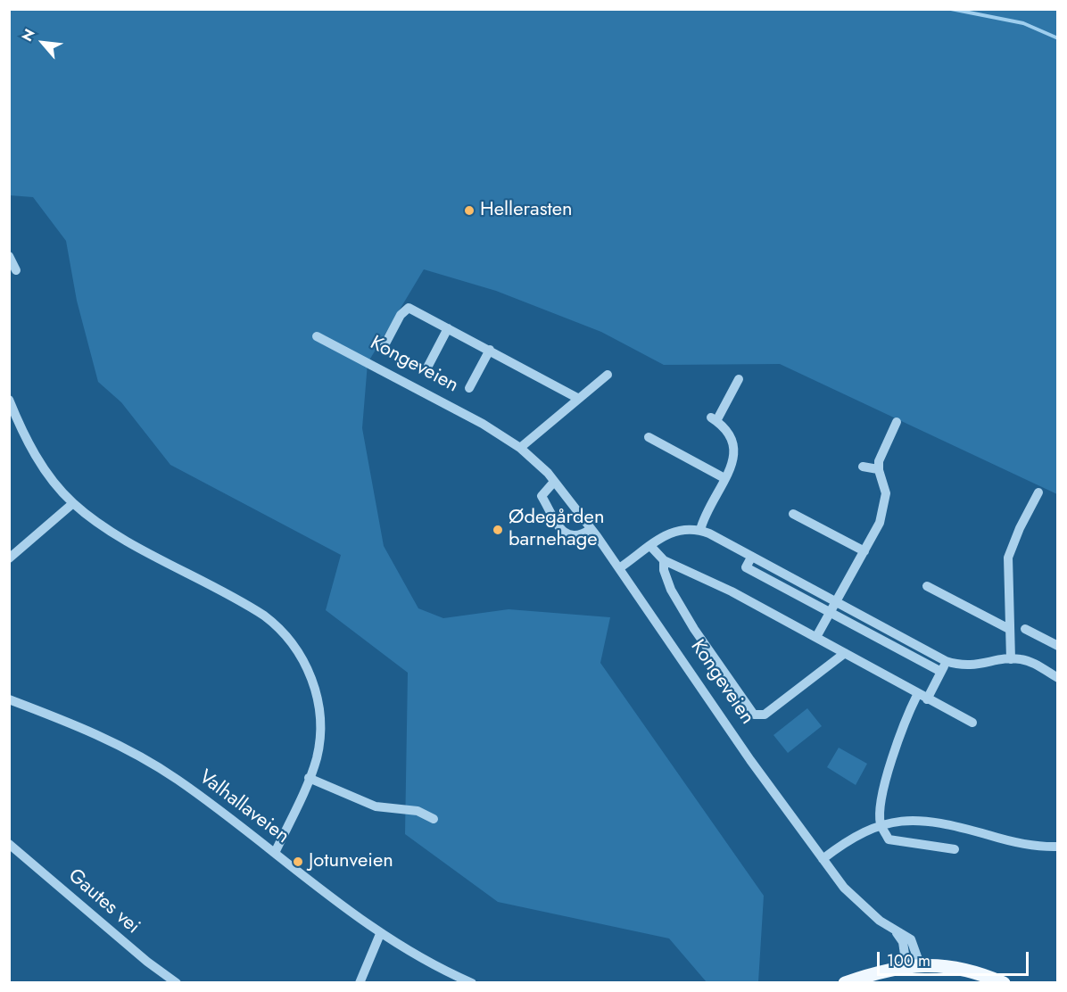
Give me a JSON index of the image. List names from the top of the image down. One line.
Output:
{"streets":{"street":["Kongeveien","Valhallaveien","Gautes vei"]},"places":["Hellerasten","Ødegården barnehage","Jotunveien"],"scale_bar":"100 m","north":"top left"}
